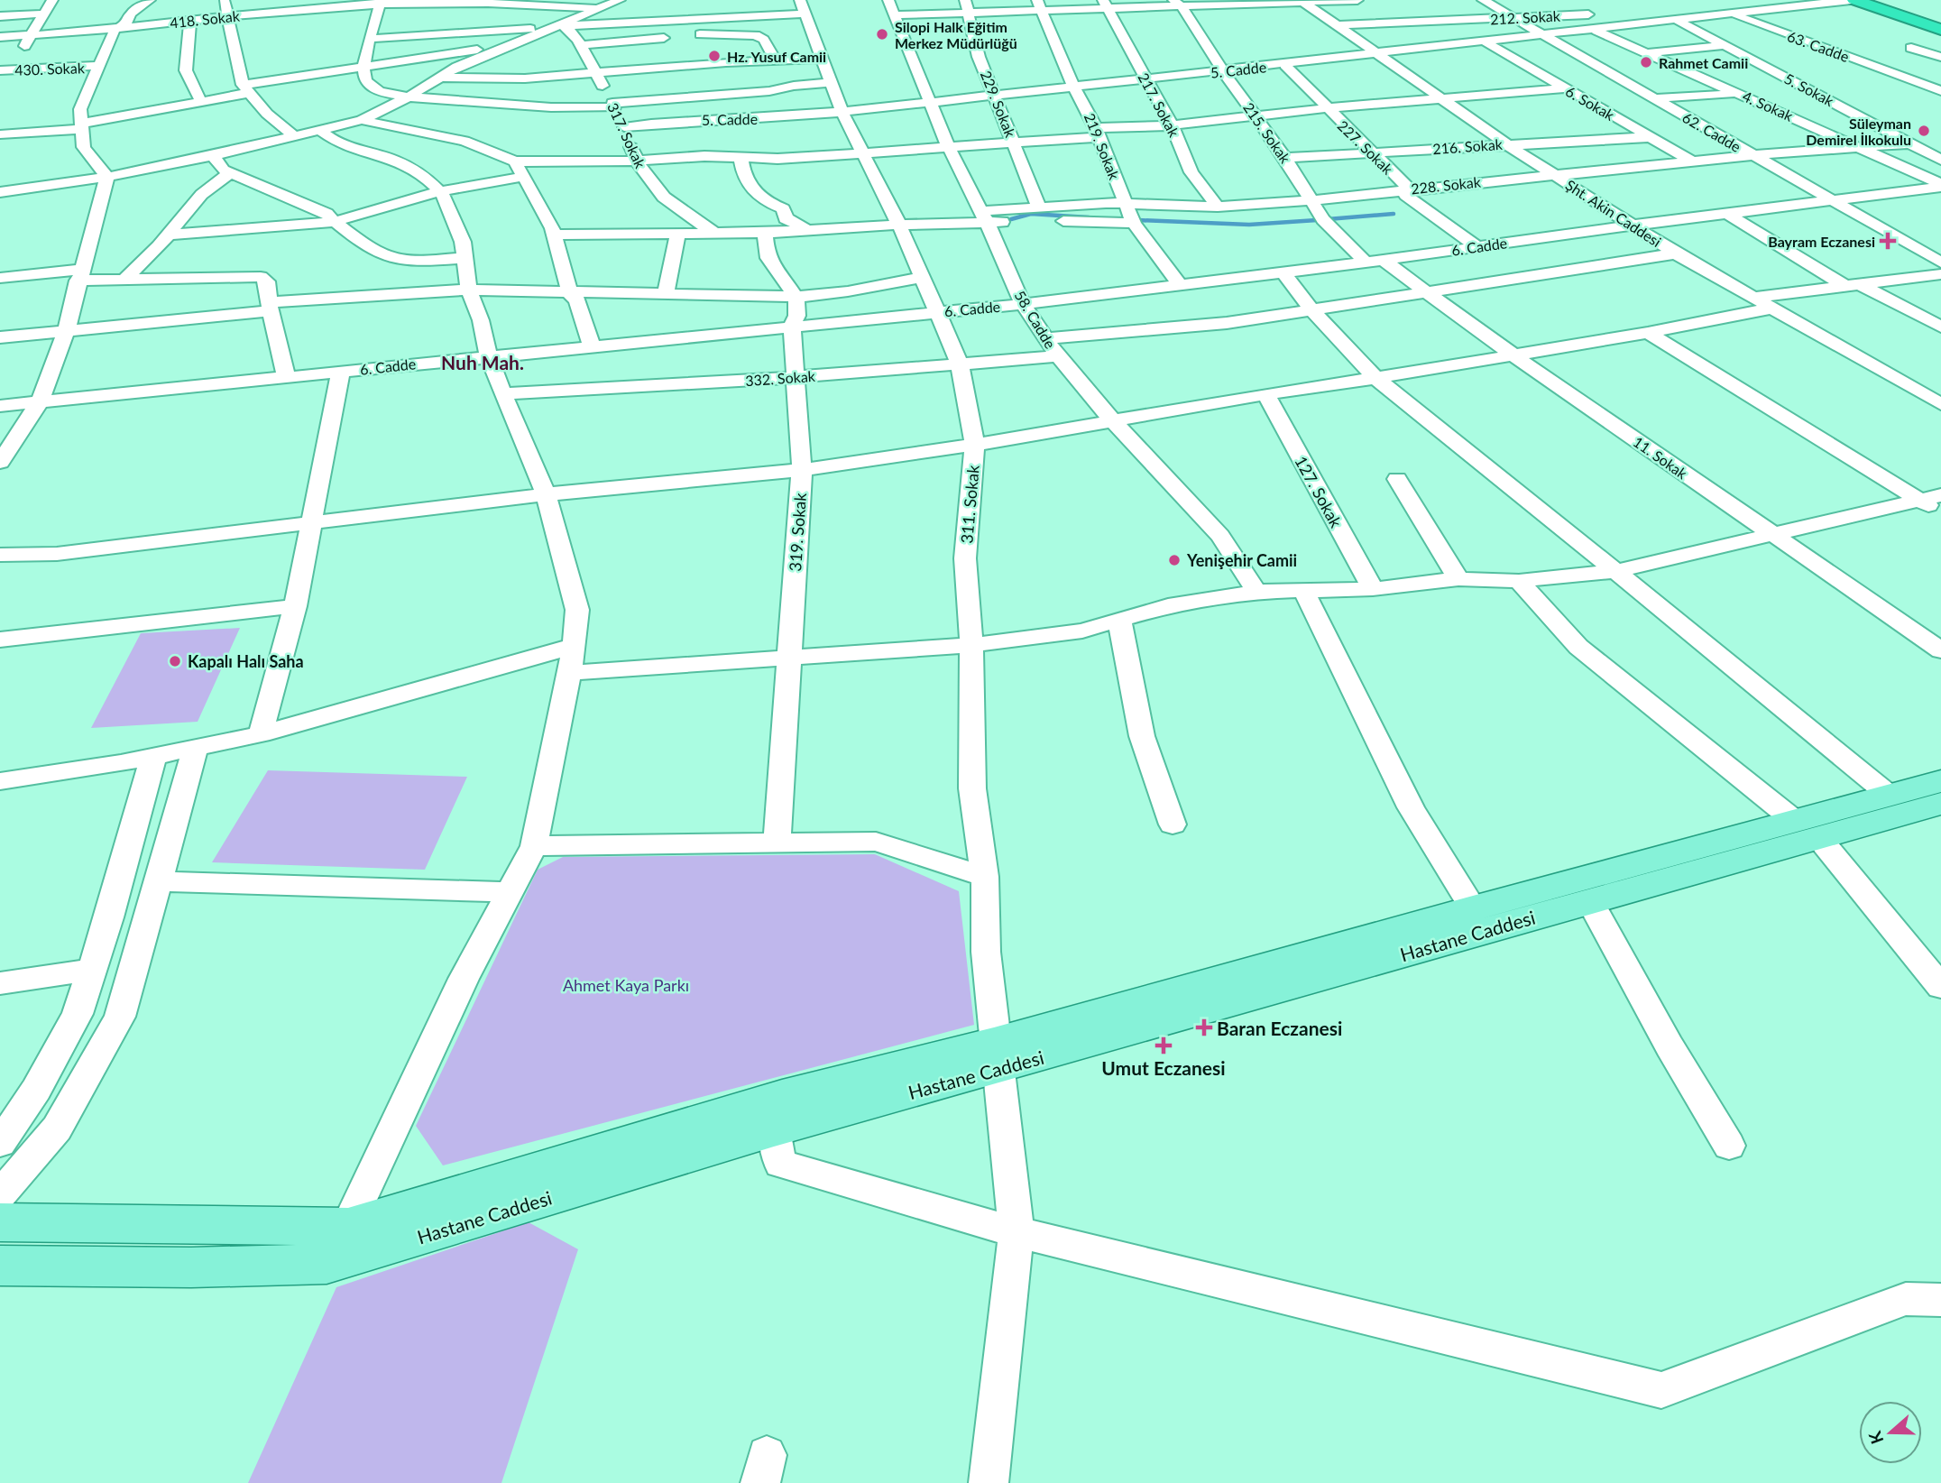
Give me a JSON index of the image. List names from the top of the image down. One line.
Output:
{"streets":{"main road":["Hastane Caddesi"],"street":["212. Sokak","418. Sokak","63. Cadde","430. Sokak","5. Cadde","5. Sokak","6. Sokak","229. Sokak","217. Sokak","4. Sokak","62. Cadde","215. Sokak","317. Sokak","219. Sokak","216. Sokak","227. Sokak","228. Sokak","Şht. Akin Caddesi","6. Cadde","58. Cadde","332. Sokak","11. Sokak","127. Sokak","311. Sokak","319. Sokak"]},"crossings":[["212. Sokak","6. Sokak"],["212. Sokak","62. Cadde"],["212. Sokak","Şht. Akin Caddesi"],["63. Cadde","5. Cadde"],["5. Cadde","5. Sokak"],["5. Cadde","6. Sokak"],["5. Cadde","229. Sokak"],["5. Cadde","217. Sokak"],["5. Cadde","4. Sokak"],["5. Cadde","62. Cadde"],["5. Cadde","215. Sokak"],["5. Cadde","317. Sokak"],["5. Cadde","219. Sokak"],["5. Cadde","227. Sokak"],["5. Cadde","Şht. Akin Caddesi"],["5. Cadde","58. Cadde"],["5. Cadde","311. Sokak"],["5. Sokak","228. Sokak"],["6. Sokak","216. Sokak"],["6. Sokak","228. Sokak"],["229. Sokak","228. Sokak"],["217. Sokak","228. Sokak"],["4. Sokak","228. Sokak"],["4. Sokak","6. Cadde"],["62. Cadde","228. Sokak"],["62. Cadde","6. Cadde"],["215. Sokak","216. Sokak"],["215. Sokak","228. Sokak"],["215. Sokak","6. Cadde"],["215. Sokak","11. Sokak"],["219. Sokak","228. Sokak"],["219. Sokak","6. Cadde"],["216. Sokak","227. Sokak"],["216. Sokak","Şht. Akin Caddesi"],["227. Sokak","228. Sokak"],["227. Sokak","6. Cadde"],["228. Sokak","Şht. Akin Caddesi"],["228. Sokak","58. Cadde"],["Şht. Akin Caddesi","6. Cadde"],["6. Cadde","58. Cadde"],["6. Cadde","11. Sokak"],["6. Cadde","311. Sokak"],["6. Cadde","319. Sokak"],["58. Cadde","332. Sokak"],["332. Sokak","311. Sokak"],["332. Sokak","319. Sokak"],["311. Sokak","Hastane Caddesi"]],"districts":["Nuh Mah."],"parks":["Ahmet Kaya Parkı"],"places":{"other":["Silopi Halk Eğitim Merkez Müdürlüğü","Hz. Yusuf Camii","Rahmet Camii","Süleyman Demirel İlkokulu","Yenişehir Camii","Kapalı Halı Saha"],"health":["Bayram Eczanesi","Baran Eczanesi","Umut Eczanesi"]},"north":"left"}
